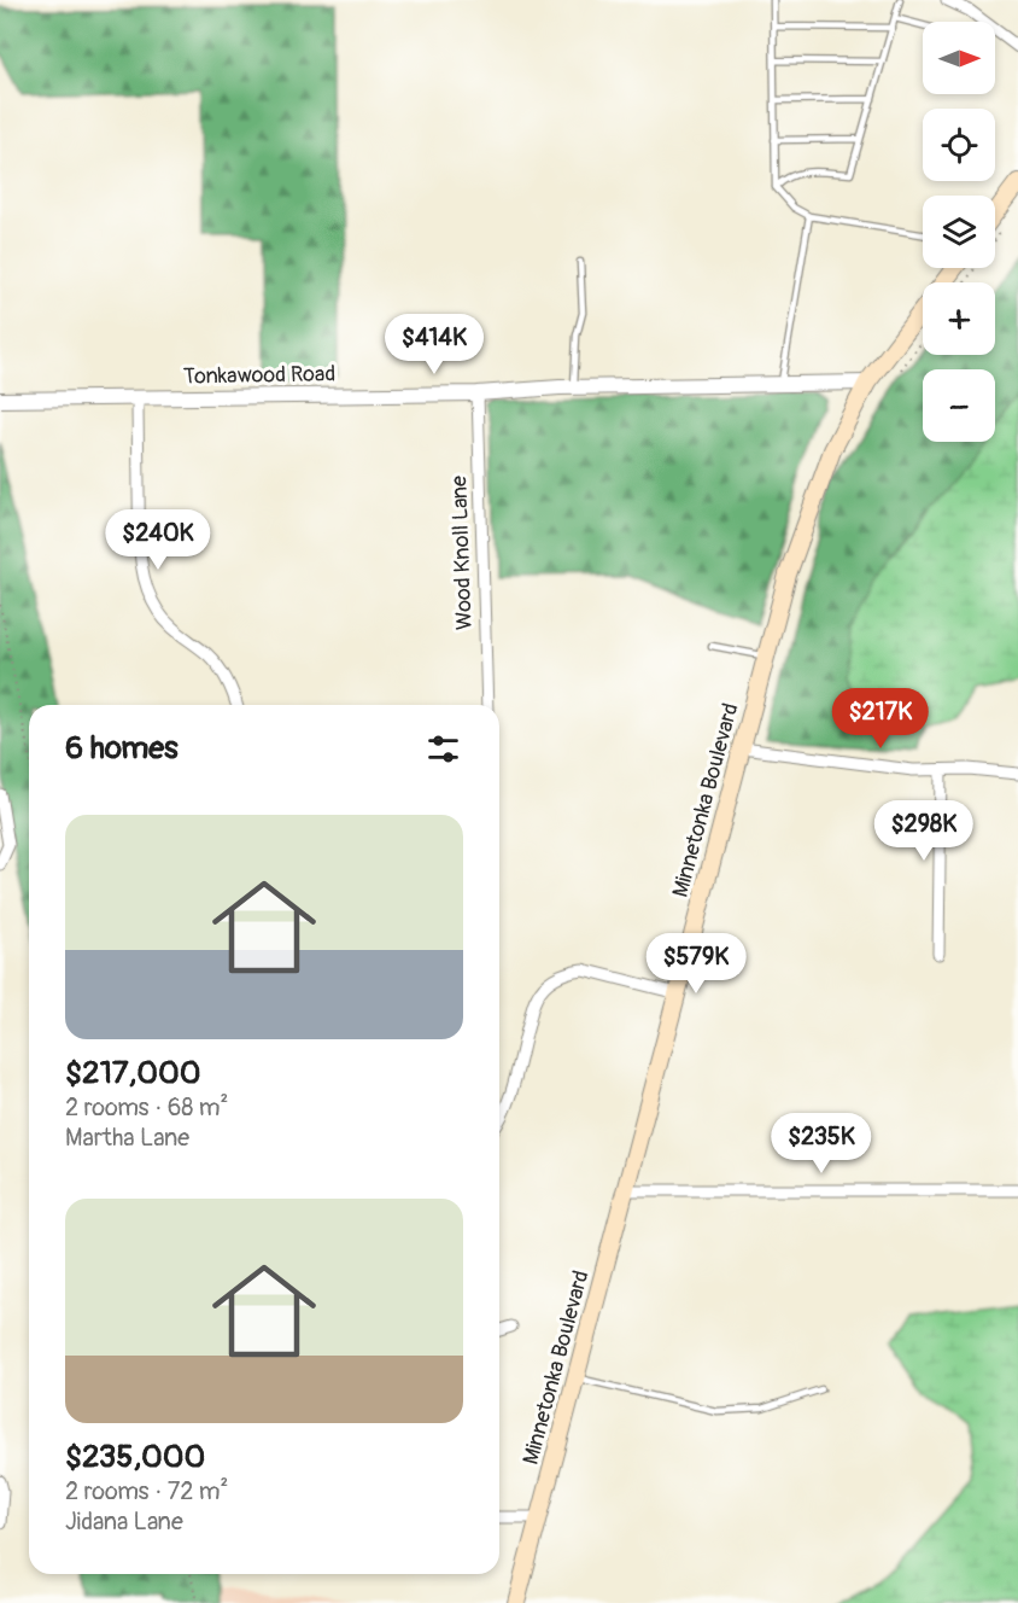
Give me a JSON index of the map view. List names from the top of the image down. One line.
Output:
{"streets":{"main road":["Minnetonka Boulevard"],"street":["Tonkawood Road","Wood Knoll Lane"]},"crossings":[["Tonkawood Road","Wood Knoll Lane"],["Tonkawood Road","Minnetonka Boulevard"]],"north":"right","page":{"map_buttons":["+","−"],"price":["$414K","$240K","$217K","$298K","$579K","$235K"],"heading":"6 homes","list":[{"name":"$217,000","note":"2 rooms · 68 m² · Martha Lane"},{"name":"$235,000","note":"2 rooms · 72 m² · Jidana Lane"}]}}
